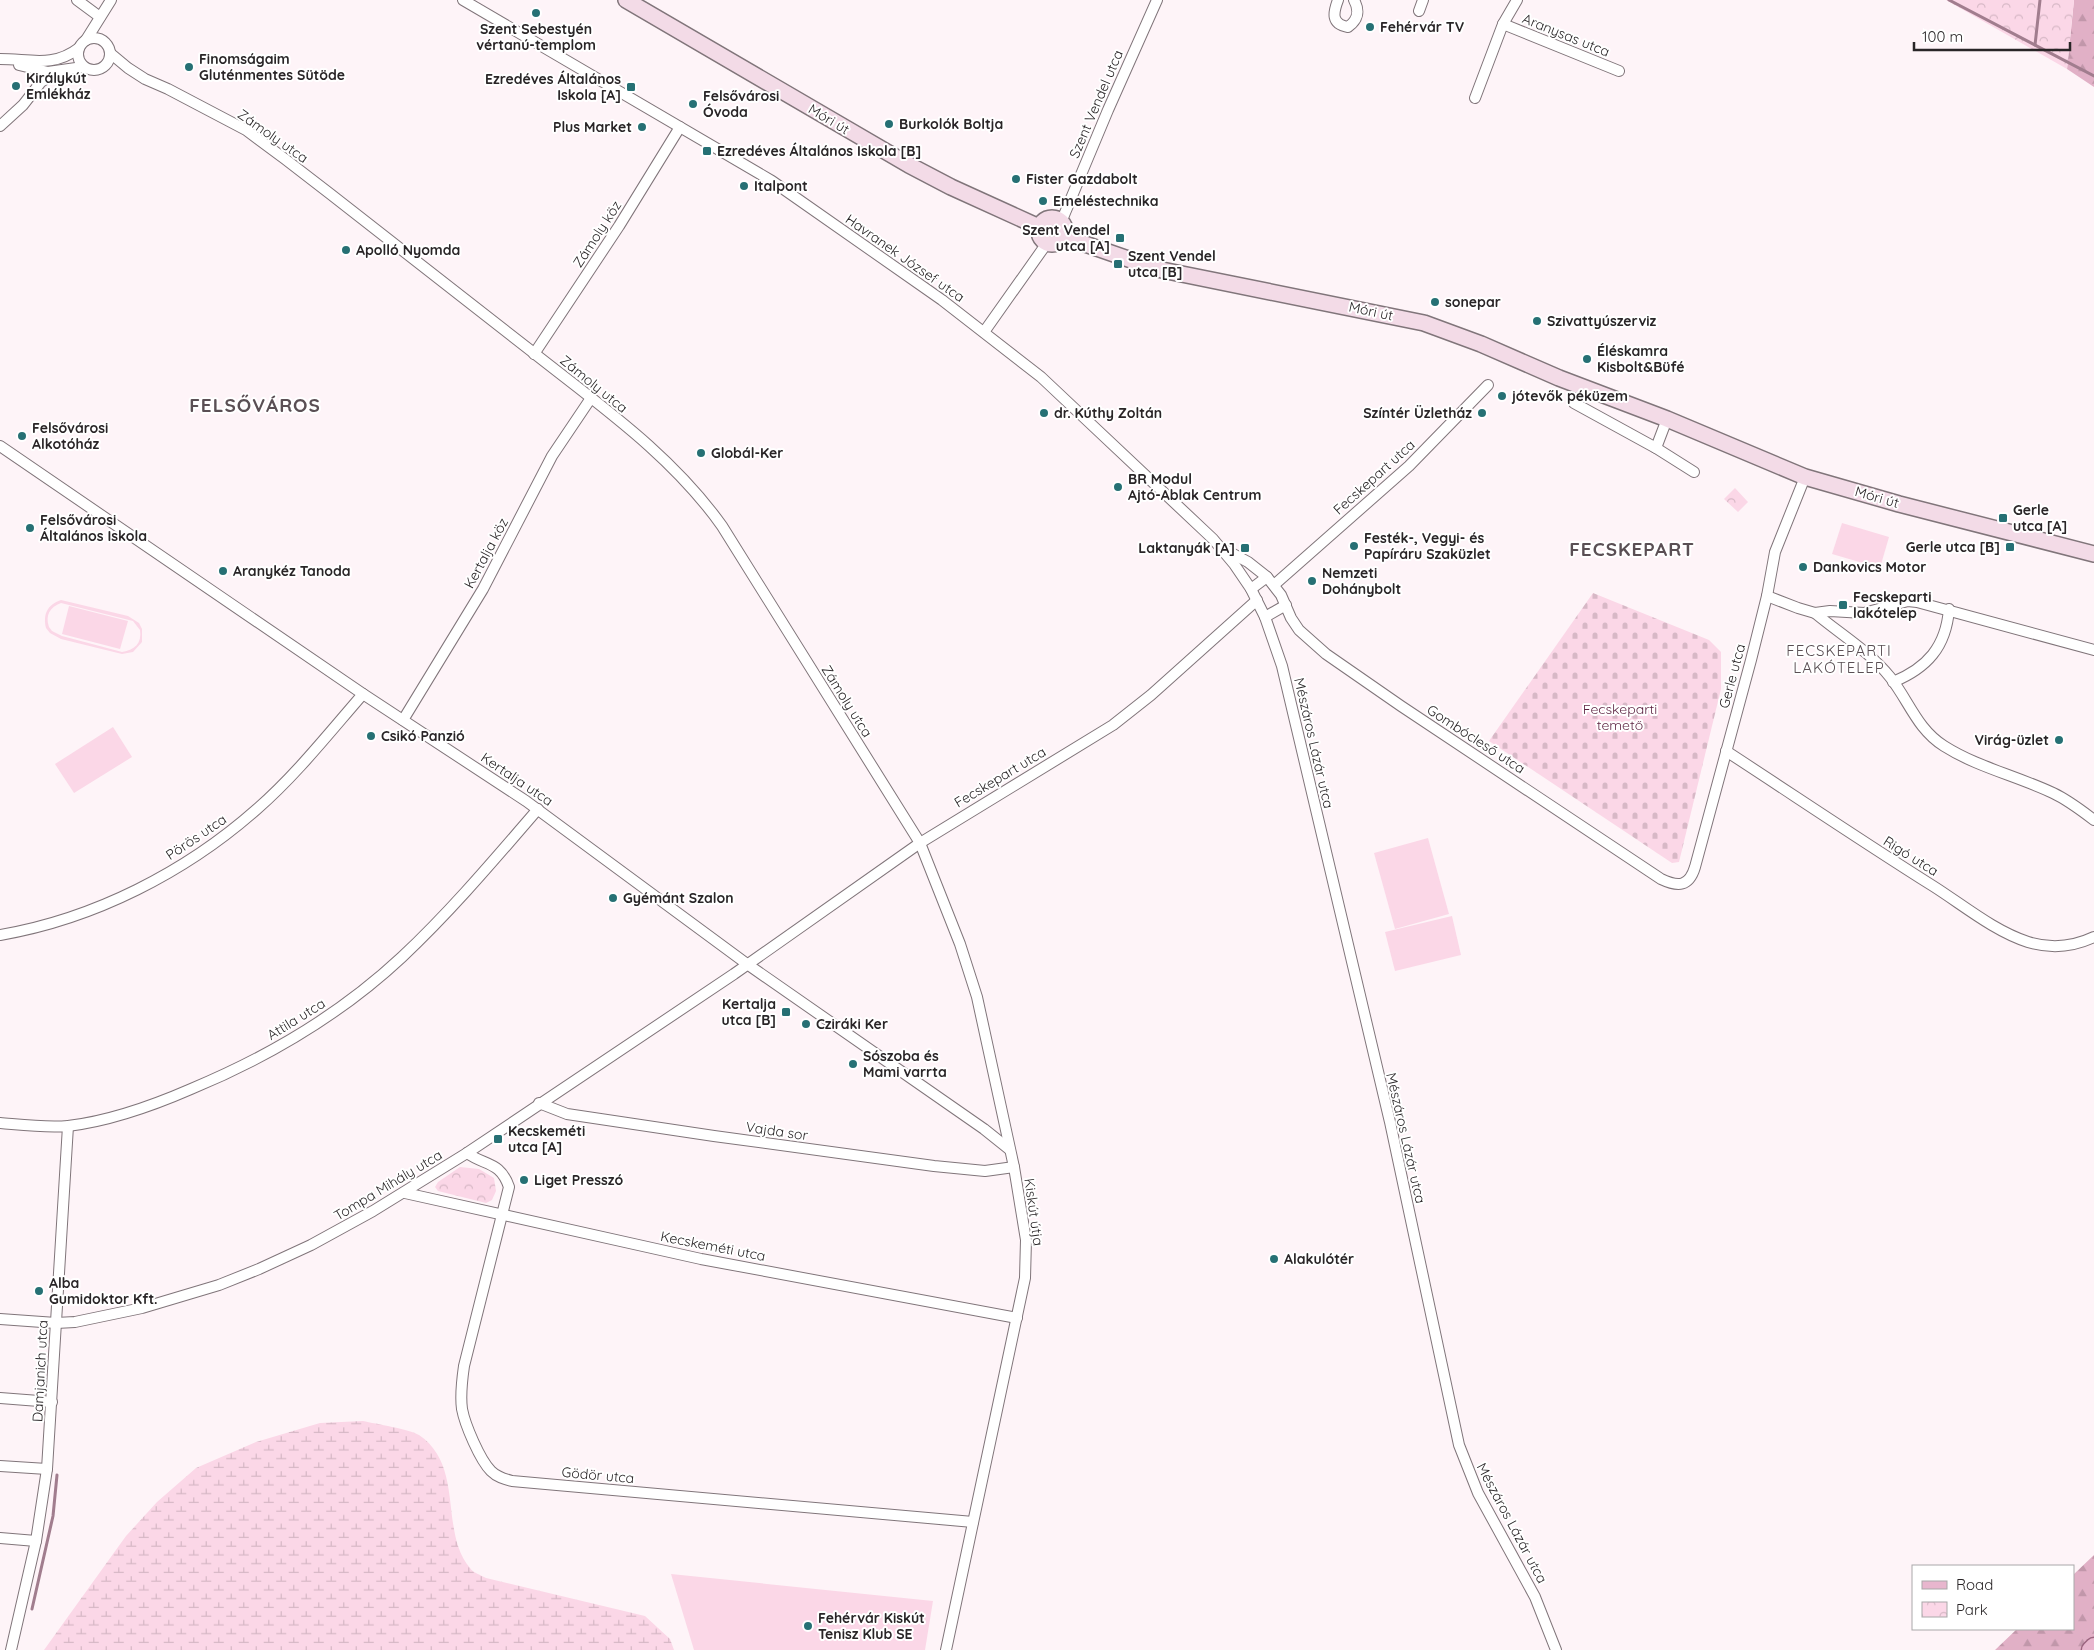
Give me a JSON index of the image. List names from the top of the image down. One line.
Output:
{"streets":{"main road":["Móri út"],"street":["Aranysas utca","Szent Vendel utca","Zámoly utca","Zámoly köz","Havranek József utca","Fecskepart utca","Kertalja köz","Gerle utca","Gombócleső utca","Mészáros Lázár utca","Kertalja utca","Pörös utca","Rigó utca","Attila utca","Vajda sor","Tompa Mihály utca","Kiskút útja","Kecskeméti utca","Damjanich utca","Gödör utca"]},"crossings":[["Szent Vendel utca","Móri út"],["Móri út","Gerle utca"],["Zámoly utca","Zámoly köz"],["Zámoly utca","Fecskepart utca"],["Zámoly utca","Kertalja köz"],["Zámoly utca","Kiskút útja"],["Zámoly köz","Havranek József utca"],["Havranek József utca","Fecskepart utca"],["Havranek József utca","Mészáros Lázár utca"],["Fecskepart utca","Gombócleső utca"],["Fecskepart utca","Kertalja utca"],["Fecskepart utca","Tompa Mihály utca"],["Fecskepart utca","Kiskút útja"],["Kertalja köz","Kertalja utca"],["Gerle utca","Gombócleső utca"],["Gerle utca","Rigó utca"],["Kertalja utca","Pörös utca"],["Kertalja utca","Attila utca"],["Kertalja utca","Tompa Mihály utca"],["Kertalja utca","Kiskút útja"],["Attila utca","Damjanich utca"],["Vajda sor","Tompa Mihály utca"],["Vajda sor","Kiskút útja"],["Tompa Mihály utca","Kecskeméti utca"],["Tompa Mihály utca","Damjanich utca"],["Tompa Mihály utca","Gödör utca"],["Kiskút útja","Kecskeméti utca"],["Kiskút útja","Gödör utca"],["Kecskeméti utca","Gödör utca"]],"districts":["FELSŐVÁROS","FECSKEPART","FECSKEPARTI LAKÓTELEP"],"parks":["Fecskeparti temető"],"places":{"other":["Szent Sebestyén vértanú-templom","Fehérvár TV","Finomságaim Gluténmentes Sütöde","Királykút Emlékház","Felsővárosi Óvoda","Burkolók Boltja","Plus Market","Fister Gazdabolt","Italpont","Emeléstechnika","Apolló Nyomda","sonepar","Szivattyúszerviz","Éléskamra Kisbolt&Büfé","jótevők péküzem","dr. Kúthy Zoltán","Színtér Üzletház","Felsővárosi Alkotóház","Globál-Ker","BR Modul Ajtó-Ablak Centrum","Felsővárosi Általános Iskola","Festék-, Vegyi- és Papíráru Szaküzlet","Dankovics Motor","Aranykéz Tanoda","Nemzeti Dohánybolt","Csikó Panzió","Virág-üzlet","Gyémánt Szalon","Cziráki Ker","Sószoba és Mami varrta","Liget Presszó","Alakulótér","Alba Gumidoktor Kft.","Fehérvár Kiskút Tenisz Klub SE"],"transit":["Ezredéves Általános Iskola [A]","Ezredéves Általános Iskola [B]","Szent Vendel utca [A]","Szent Vendel utca [B]","Gerle utca [A]","Gerle utca [B]","Laktanyák [A]","Fecskeparti lakótelep","Kertalja utca [B]","Kecskeméti utca [A]"]},"legend":["Road","Park"],"scale_bar":"100 m"}
